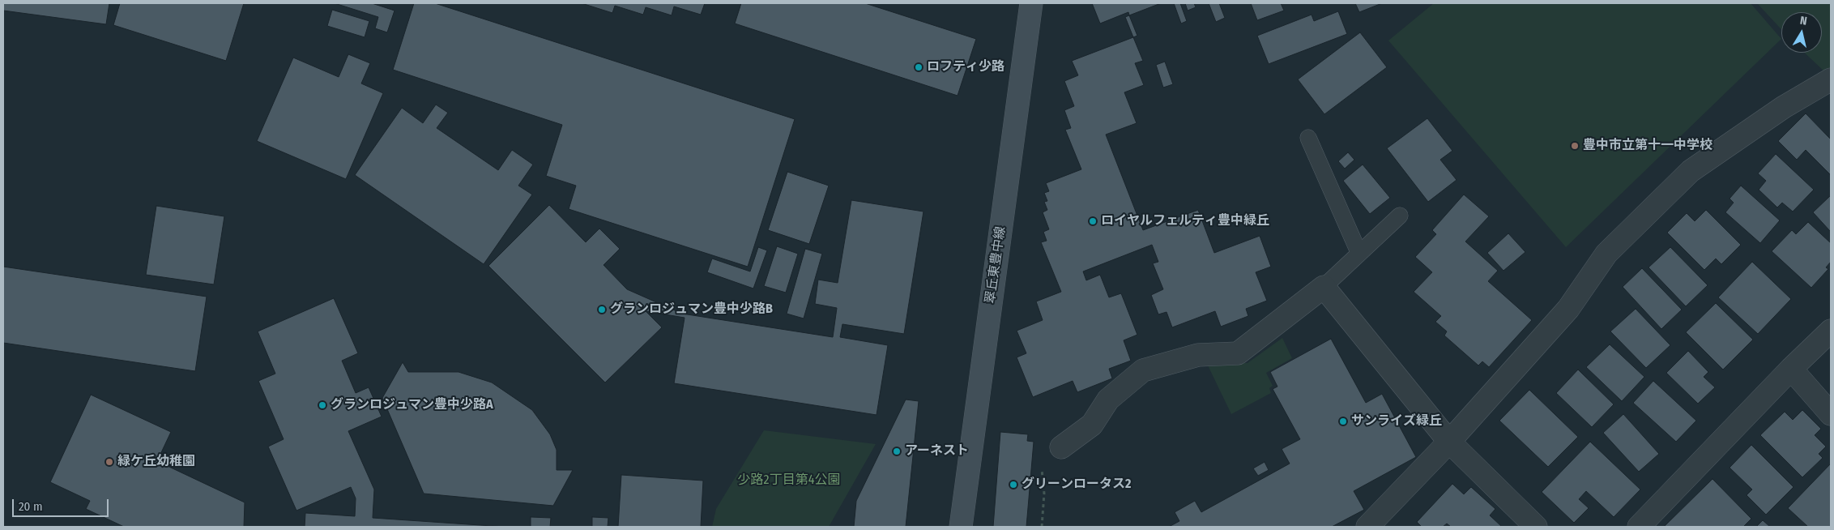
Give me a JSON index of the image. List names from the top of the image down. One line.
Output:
{"streets":{"street":["翠丘東豊中線"]},"parks":["少路2丁目第4公園"],"places":["ロフティ少路","豊中市立第十一中学校","ロイヤルフェルティ豊中緑丘","グランロジュマン豊中少路B","グランロジュマン豊中少路A","サンライズ緑丘","アーネスト","緑ケ丘幼稚園","グリーンロータス2"],"scale_bar":"20 m","north":"top"}
